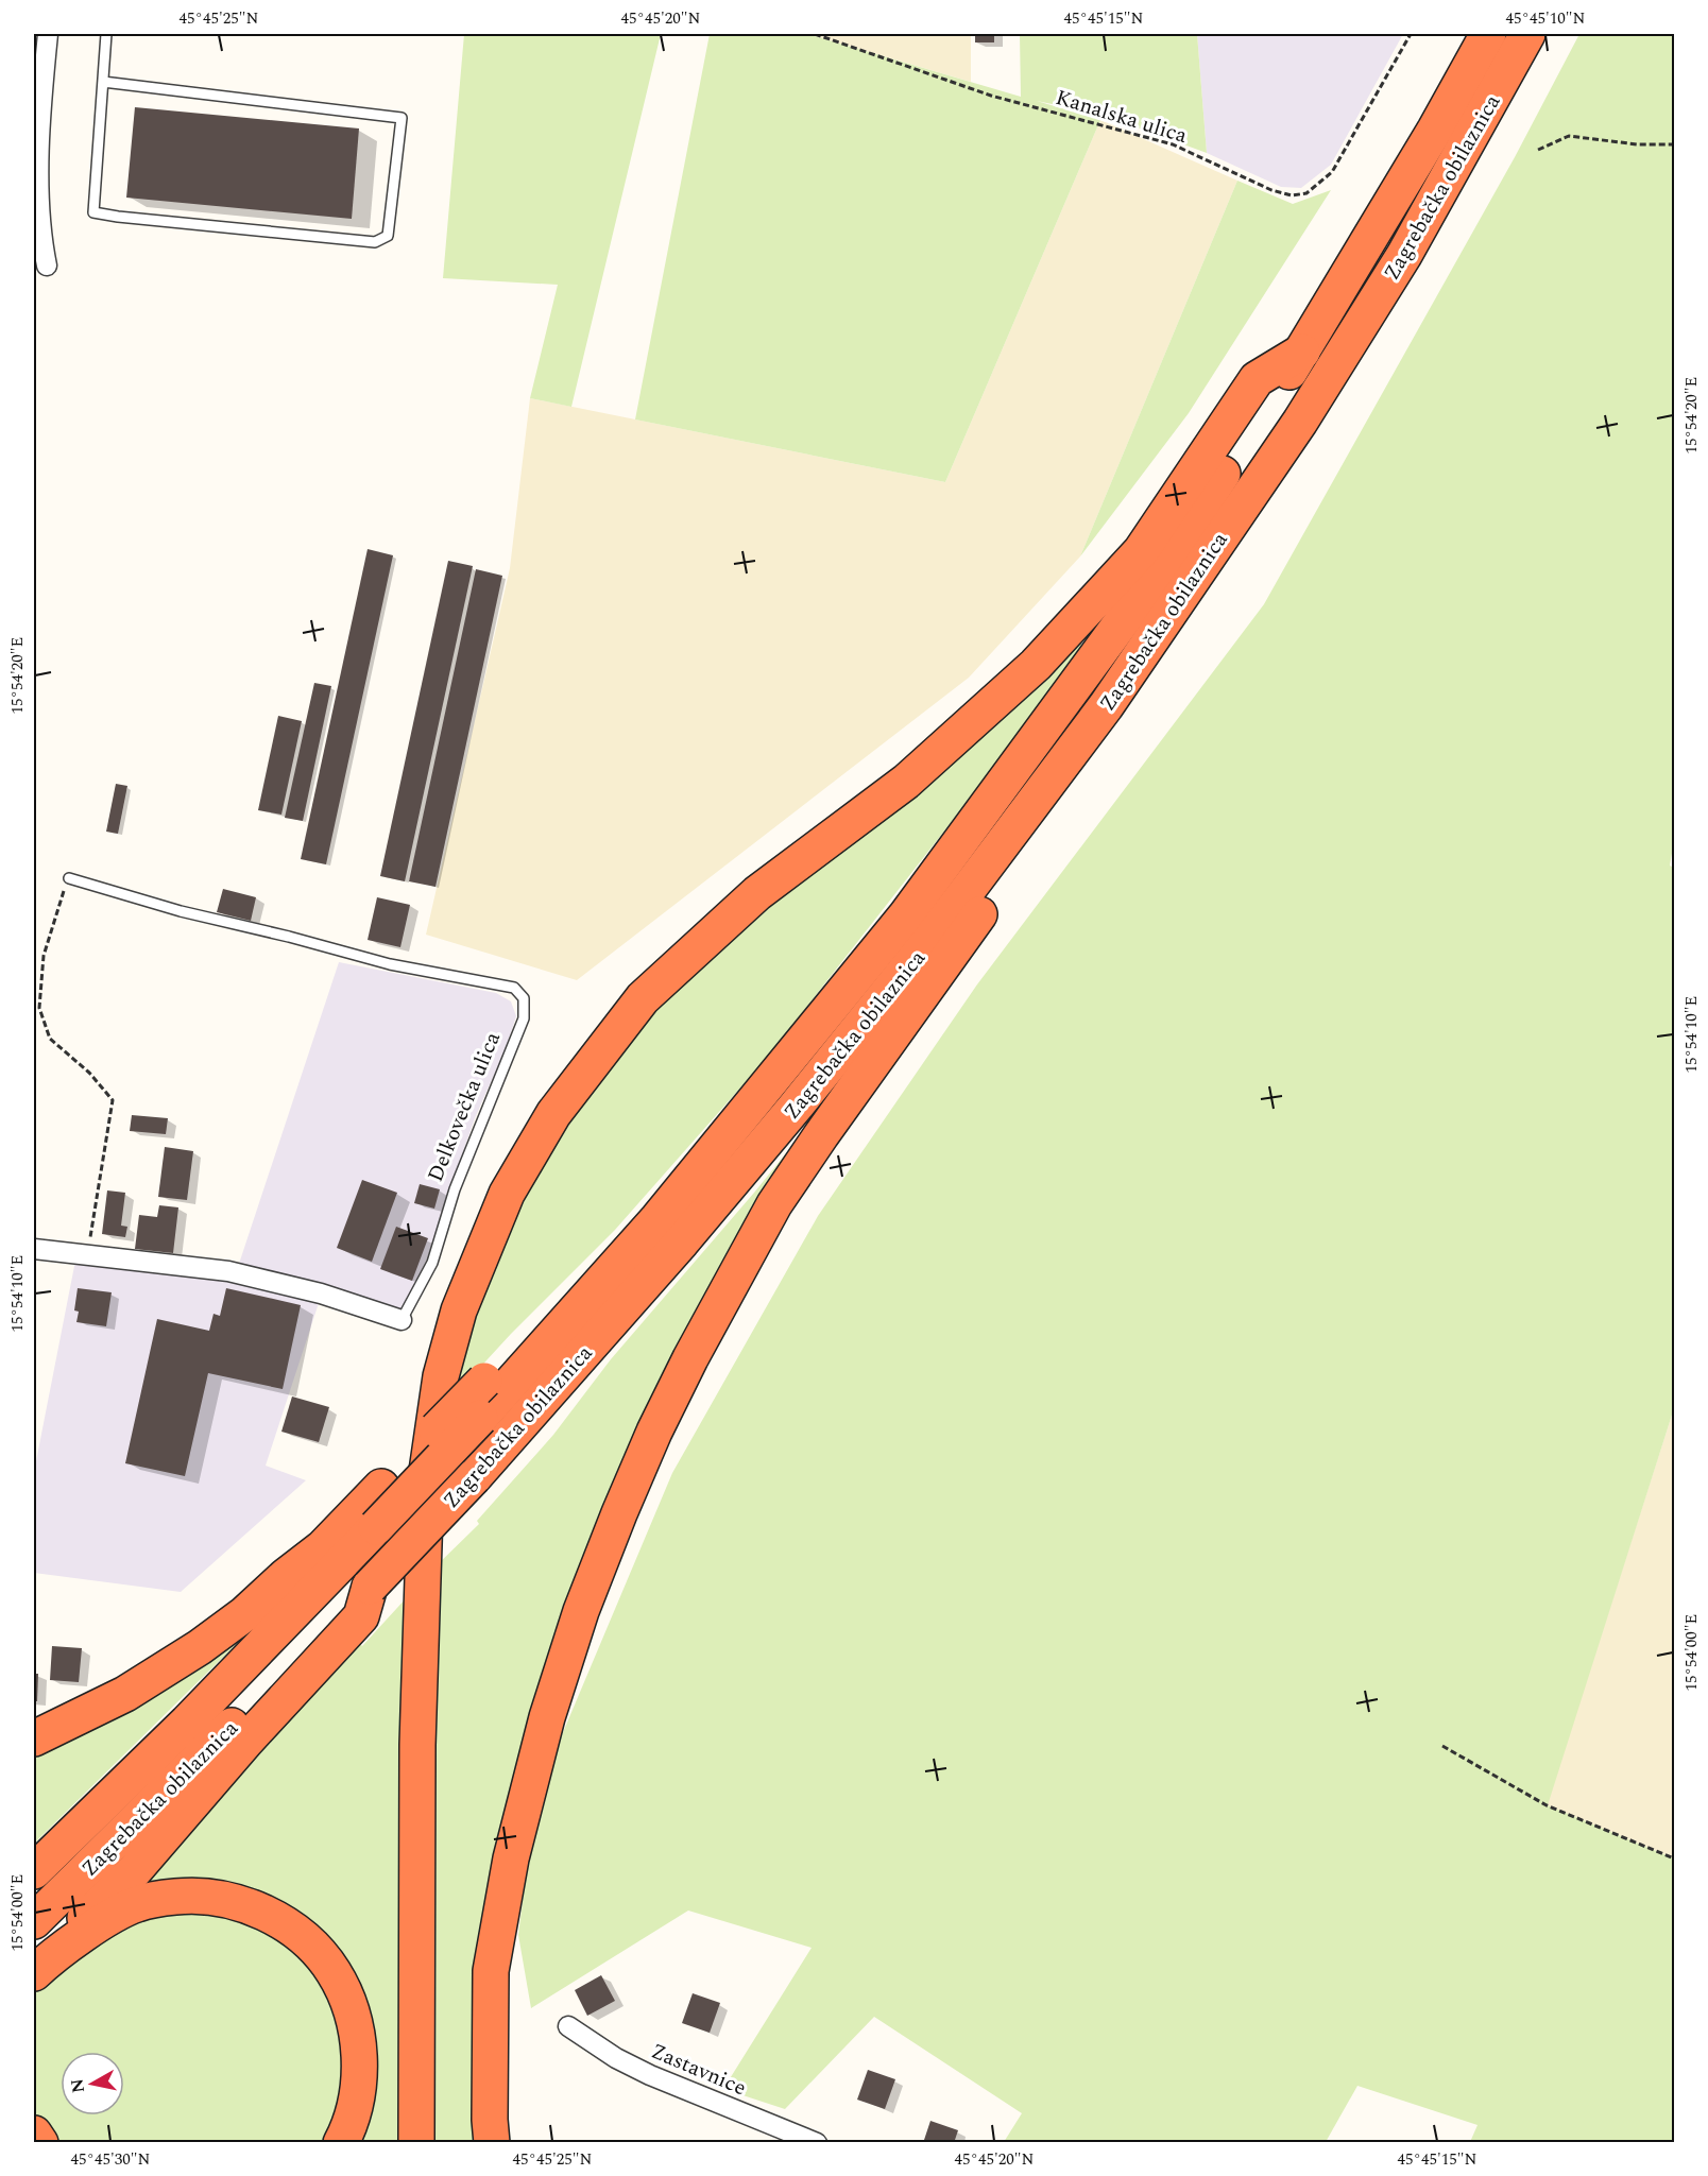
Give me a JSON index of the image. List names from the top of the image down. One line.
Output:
{"streets":{"highway":["Zagrebačka obilaznica"],"street":["Delkovečka ulica","Zastavnice"],"path":["Kanalska ulica"]},"north":"left","coordinates":["45°45'25\"N","45°45'20\"N","45°45'15\"N","45°45'10\"N","15°54'20\"E","15°54'10\"E","15°54'00\"E","45°45'30\"N"]}
